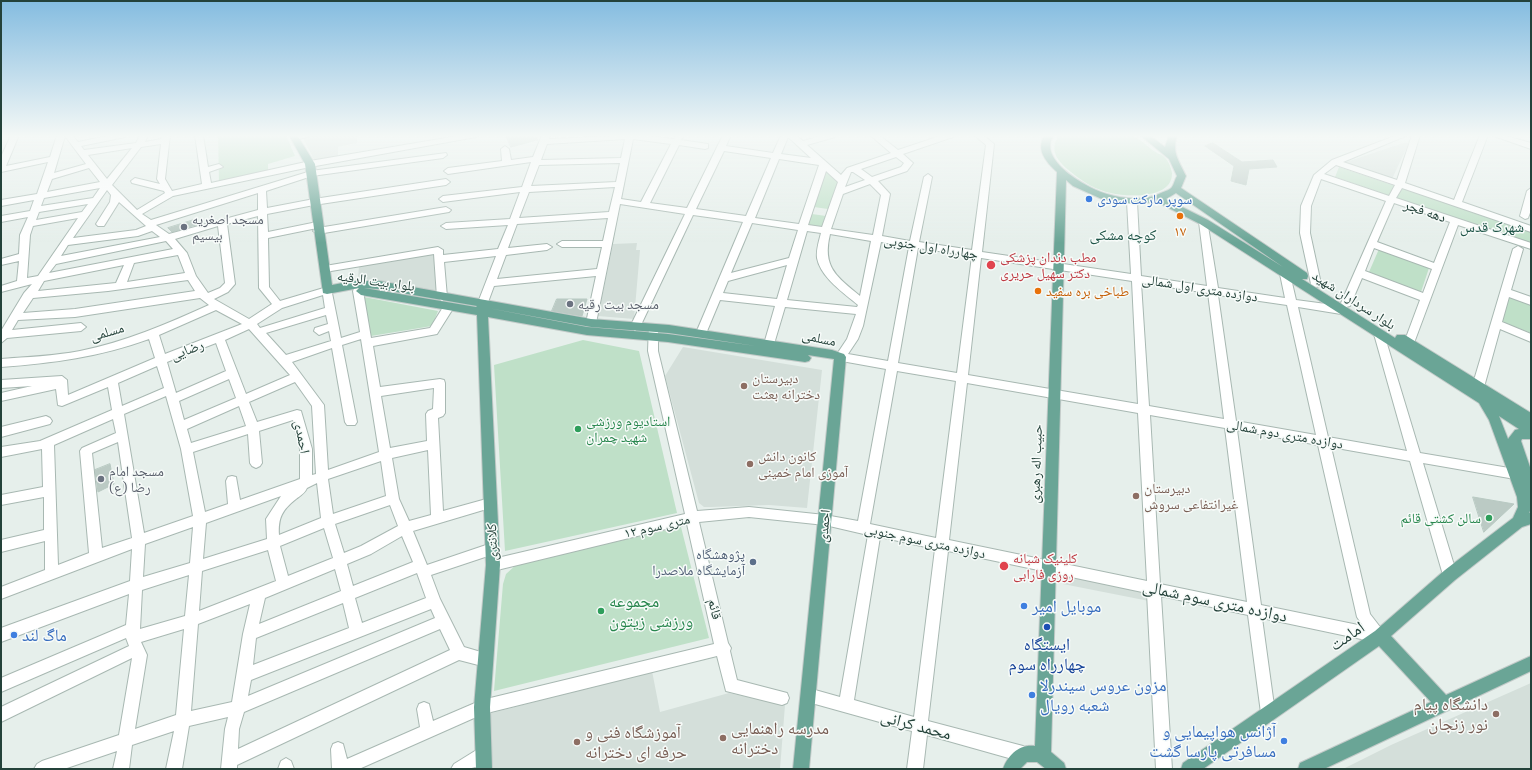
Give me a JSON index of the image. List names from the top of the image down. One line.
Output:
{"streets":{"main road":["بلوار بیت الرقیه","بلوار سرداران شهید","مسلمی","احمدی","حبیب اله رهبری","کلانتری","امامت"],"street":["دهه فجر","چهارراه اول جنوبی","دوازده متری اول شمالی","رضایی","دوازده متری دوم شمالی","۱۲ متری سوم","دوازده متری سوم جنوبی","دوازده متری سوم شمالی","قائم","محمد کرانی"]},"crossings":[["چهارراه اول جنوبی","دوازده متری اول شمالی"],["چهارراه اول جنوبی","حبیب اله رهبری"],["بلوار بیت الرقیه","مسلمی"],["بلوار بیت الرقیه","رضایی"],["بلوار بیت الرقیه","کلانتری"],["بلوار بیت الرقیه","قائم"],["دوازده متری اول شمالی","بلوار سرداران شهید"],["دوازده متری اول شمالی","حبیب اله رهبری"],["مسلمی","دوازده متری دوم شمالی"],["مسلمی","احمدی"],["مسلمی","قائم"],["دوازده متری دوم شمالی","احمدی"],["دوازده متری دوم شمالی","حبیب اله رهبری"],["احمدی","۱۲ متری سوم"],["احمدی","دوازده متری سوم جنوبی"],["احمدی","محمد کرانی"],["حبیب اله رهبری","دوازده متری سوم جنوبی"],["حبیب اله رهبری","دوازده متری سوم شمالی"],["۱۲ متری سوم","دوازده متری سوم جنوبی"],["۱۲ متری سوم","کلانتری"],["۱۲ متری سوم","قائم"],["دوازده متری سوم جنوبی","دوازده متری سوم شمالی"],["دوازده متری سوم شمالی","امامت"]],"districts":["شهرک قدس","کوچه مشکی"],"places":["سوپر مارکت سودی","۱۷","مسجد اصغریه بیسیم","مطب دندان پزشکی دکتر سهیل حریری","طباخی بره سفید","مسجد بیت رقیه","دبیرستان دخترانه بعثت","استادیوم ورزشی شهید چمران","کانون دانش آموزی امام خمینی","مسجد امام رضا (ع)","دبیرستان غیرانتفاعی سروش","سالن کشتی قائم","پژوهشگاه آزمایشگاه ملاصدرا","کلینیک شبانه روزی فارابی","موبایل امیر","مجموعه ورزشی زیتون","ایستگاه چهارراه سوم","ماگ لند","مزون عروس سیندرلا شعبه رویال","دانشگاه پیام نور زنجان","مدرسه راهنمایی دخترانه","آژانس هواپیمایی و مسافرتی پارسا گشت","آموزشگاه فنی و حرفه ای دخترانه"]}
